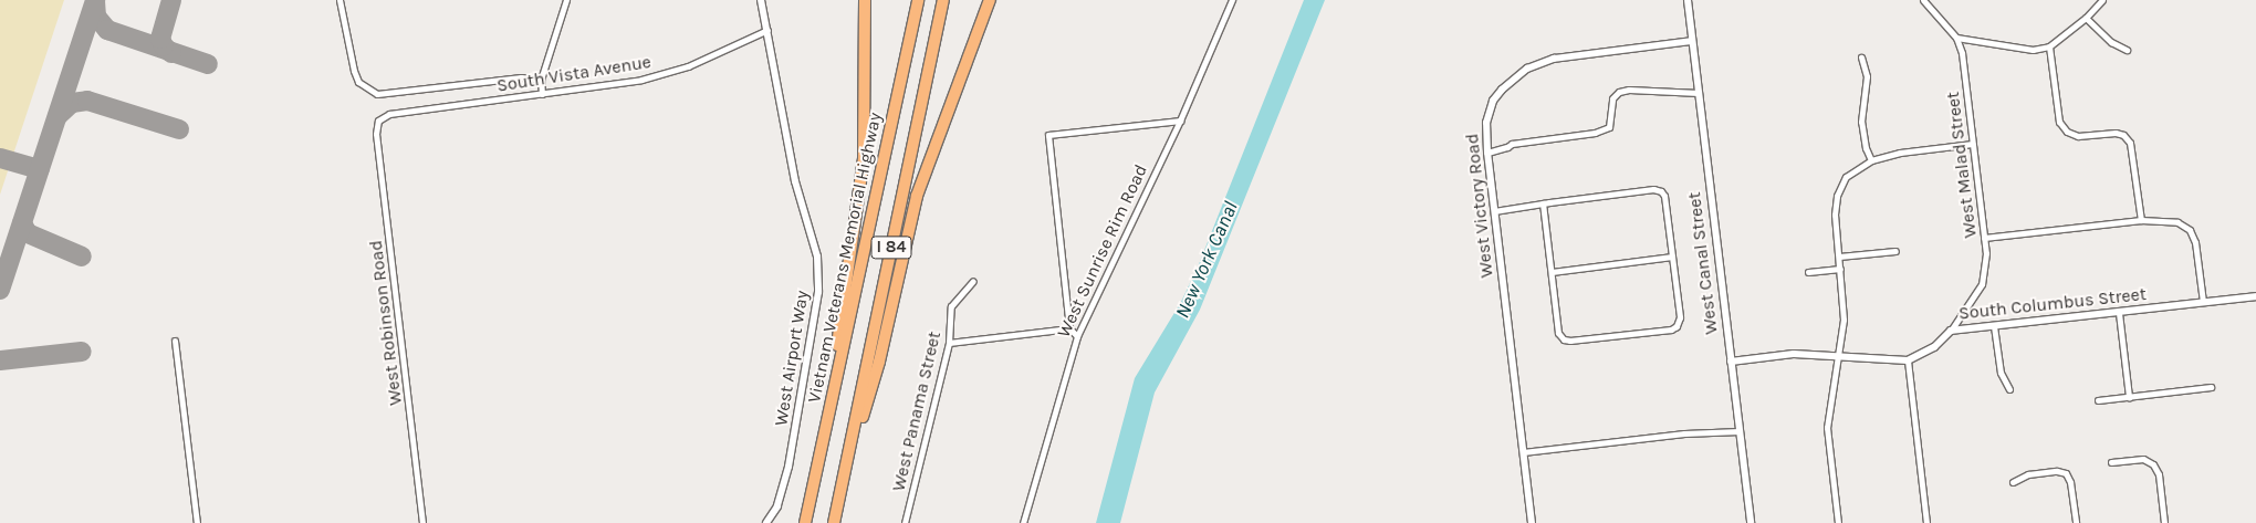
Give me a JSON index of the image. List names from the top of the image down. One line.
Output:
{"streets":{"highway":["I 84","Vietnam Veterans Memorial Highway"],"street":["South Vista Avenue","West Malad Street","West Victory Road","West Sunrise Rim Road","West Canal Street","South Columbus Street","West Robinson Road","West Airport Way","West Panama Street"]},"crossings":[["South Vista Avenue","West Robinson Road"],["South Vista Avenue","West Airport Way"],["West Malad Street","South Columbus Street"],["West Victory Road","West Canal Street"]],"water":["New York Canal"]}
